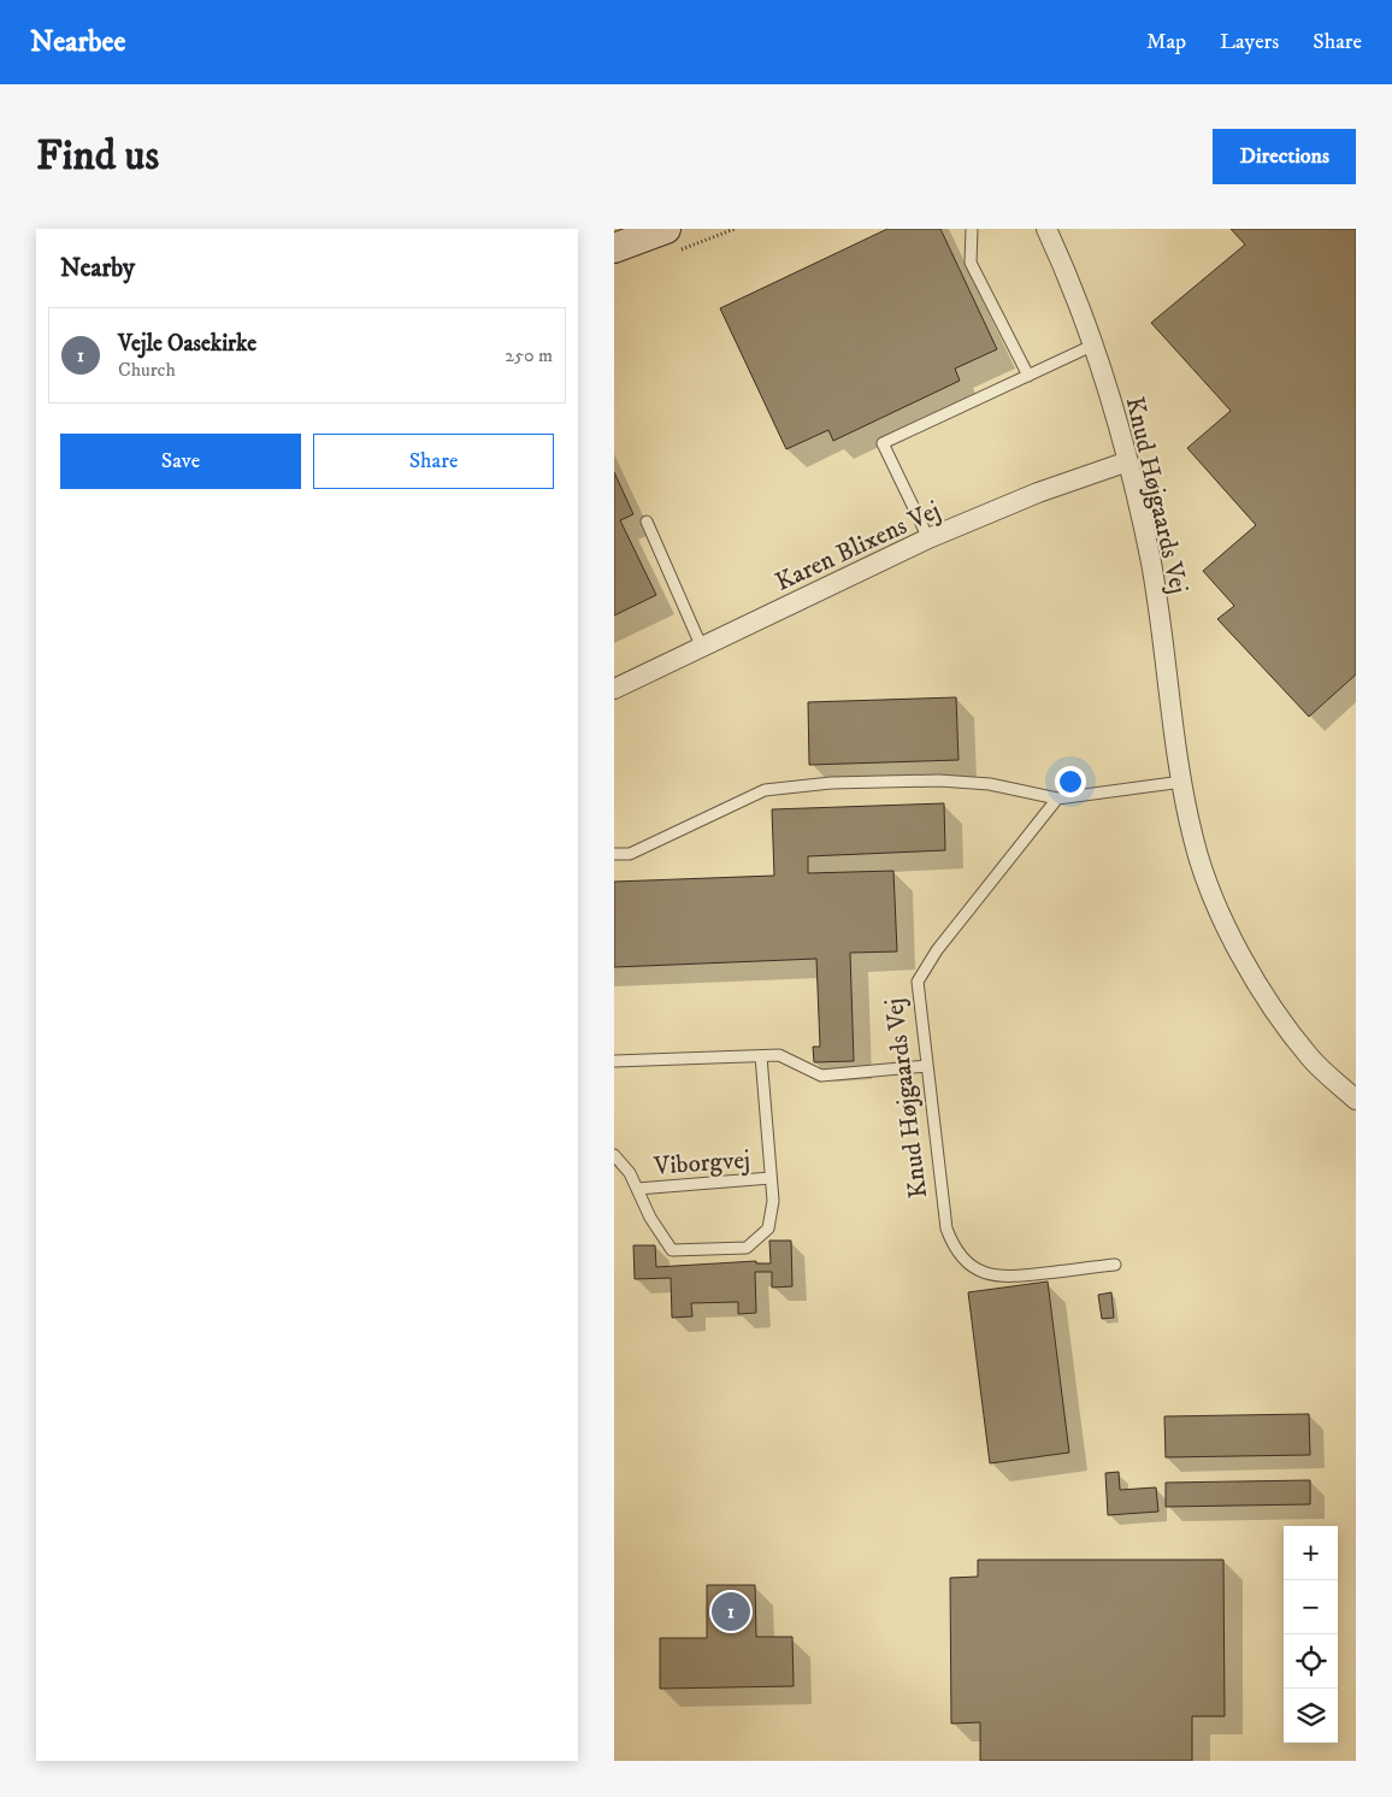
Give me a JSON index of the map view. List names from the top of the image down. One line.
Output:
{"streets":{"street":["Knud Højgaards Vej","Karen Blixens Vej"],"lane":["Viborgvej"]},"crossings":[["Knud Højgaards Vej","Karen Blixens Vej"]],"page":{"header":"Nearbee","nav":["Map","Layers","Share"],"buttons":["Directions",["Save","Share"]],"title":"Find us","heading":"Nearby","list":[{"mark":"1","name":"Vejle Oasekirke","note":"Church","value":"250 m"}],"map_buttons":["+","−"],"pins":"1"}}
